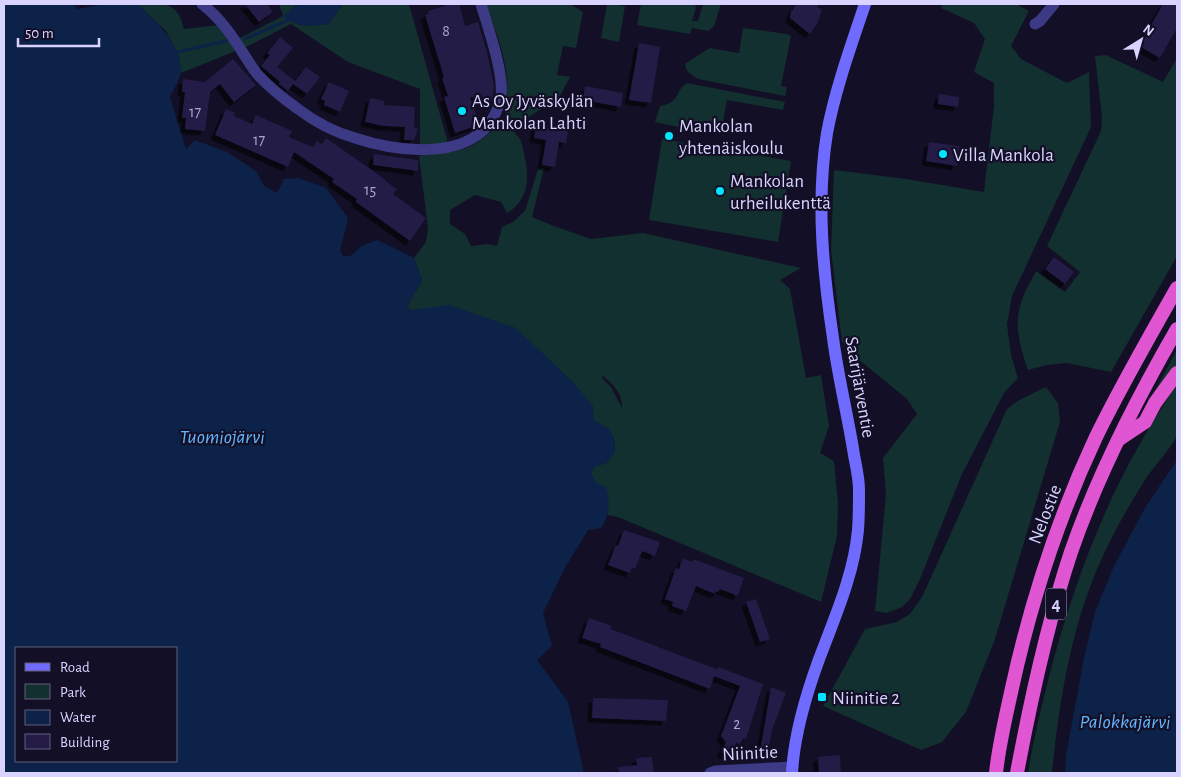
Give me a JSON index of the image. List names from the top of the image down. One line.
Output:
{"streets":{"highway":["Nelostie","4"],"main road":["Saarijärventie"],"street":["Niinitie"]},"crossings":[["Saarijärventie","Niinitie"]],"water":["Tuomiojärvi","Palokkajärvi"],"places":{"other":["As Oy Jyväskylän Mankolan Lahti","Mankolan yhtenäiskoulu","Villa Mankola","Mankolan urheilukenttä"],"transit":["Niinitie 2"]},"house_numbers":["8","17","17","15","2"],"legend":["Road","Park","Water","Building"],"scale_bar":"50 m","north":"top right"}
